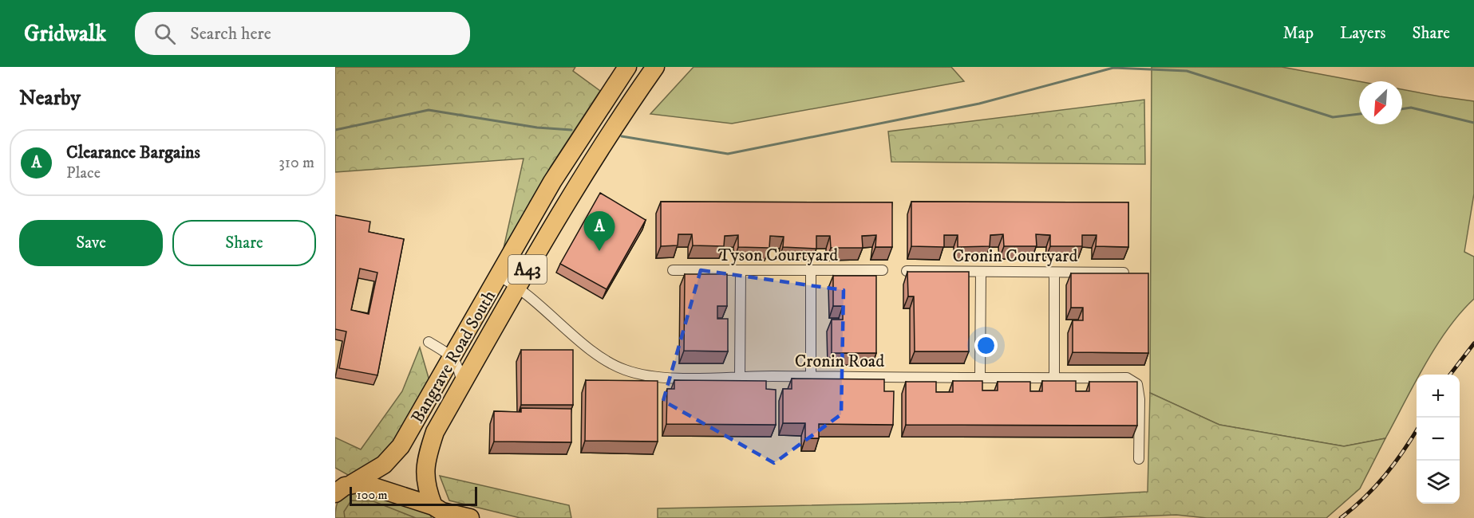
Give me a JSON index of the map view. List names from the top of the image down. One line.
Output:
{"streets":{"highway":["A43","Bangrave Road South"],"street":["Tyson Courtyard","Cronin Courtyard","Cronin Road"]},"crossings":[["A43","Bangrave Road South"],["Bangrave Road South","Cronin Road"]],"scale_bar":"100 m","north":"bottom left","page":{"header":"Gridwalk","search":"Search here","nav":["Map","Layers","Share"],"heading":"Nearby","list":[{"mark":"A","name":"Clearance Bargains","note":"Place","value":"310 m"}],"buttons":["Save","Share"],"pins":"A","map_buttons":["+","−"],"scale":"100 m"}}
